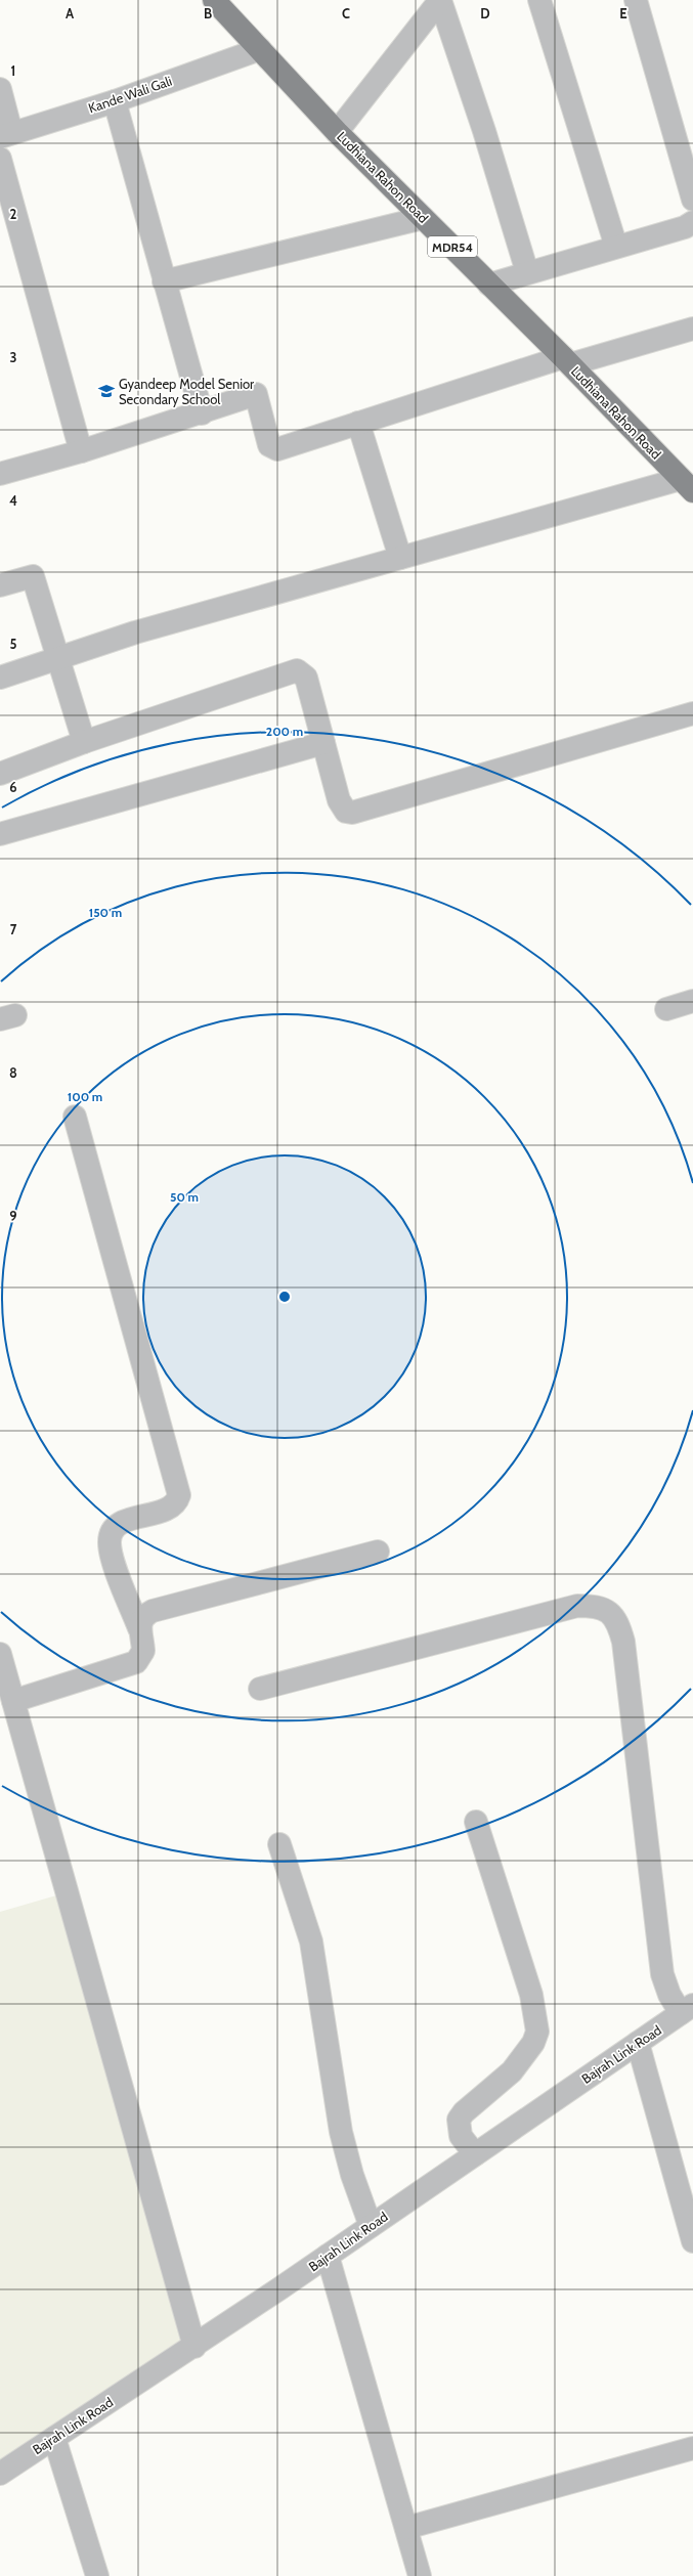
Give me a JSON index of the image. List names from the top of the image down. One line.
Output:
{"streets":{"main road":["Ludhiana Rahon Road","MDR54"],"street":["Kande Wali Gali","Bajrah Link Road"]},"crossings":[["Kande Wali Gali","Ludhiana Rahon Road"]],"places":{"school or university":["Gyandeep Model Senior Secondary School"]},"grid":{"columns":["A","B","C","D","E"],"rows":["1","2","3","4","5","6","7","8","9"]},"rings":["200 m","150 m","100 m","50 m"]}
